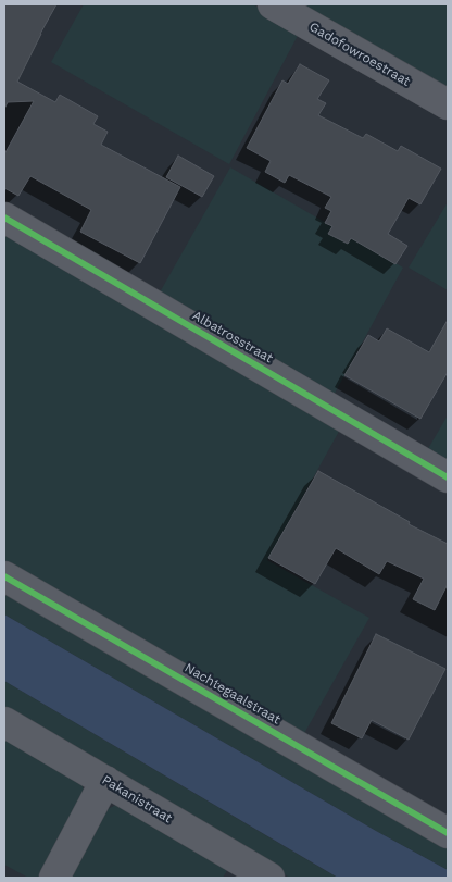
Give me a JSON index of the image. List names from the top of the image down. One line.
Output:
{"streets":{"street":["Gadofowroestraat","Albatrosstraat","Nachtegaalstraat","Pakanistraat"]}}
